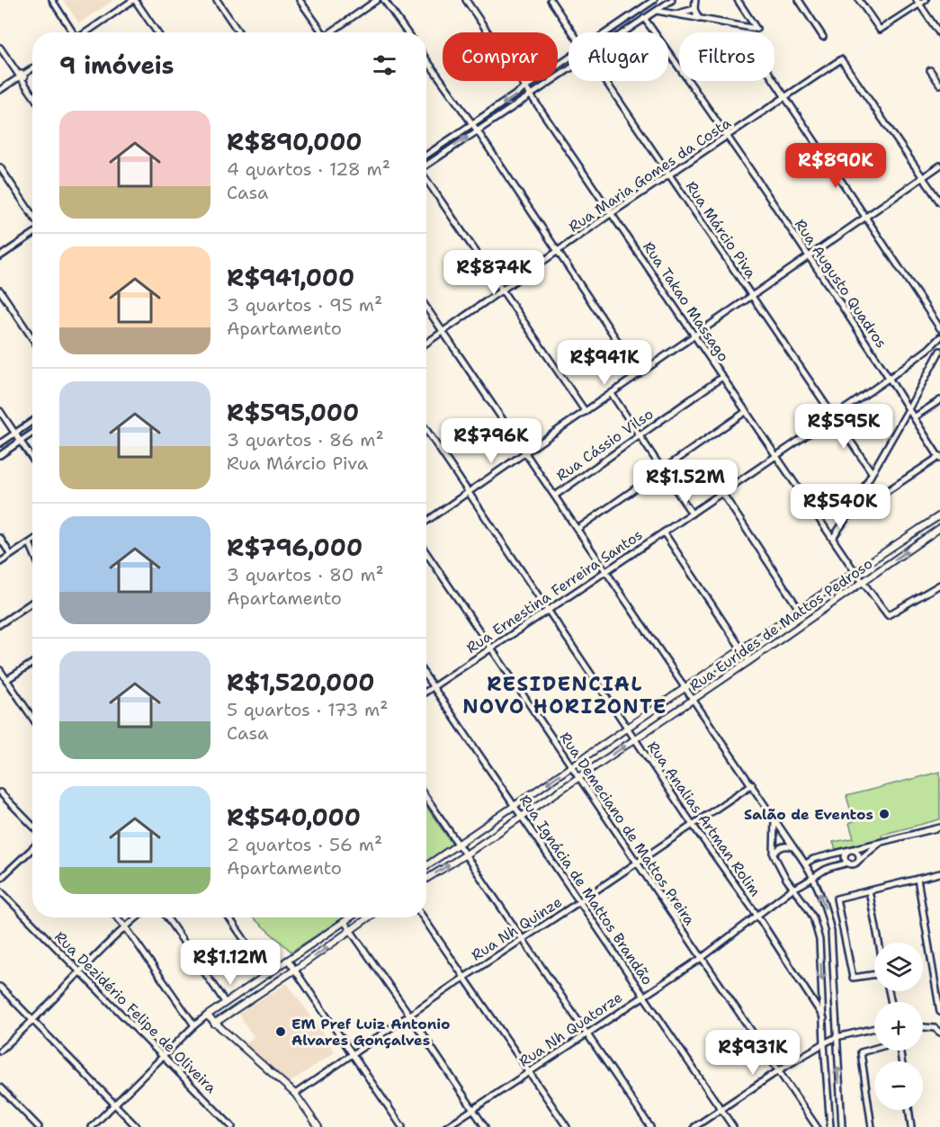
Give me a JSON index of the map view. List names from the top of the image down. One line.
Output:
{"streets":{"street":["Rua Maria Gomes da Costa","Rua Márcio Piva","Rua Augusto Quadros","Rua Takao Massago","Rua Cássio Vilso","Rua Ernestina Ferreira Santos","Rua Eurídes de Mattos Pedroso","Rua Analias Artman Rolim","Rua Demeciano de Mattos Preira","Rua Ignácia de Mattos Brandão","Rua Nh Quinze","Rua Dezidério Felipe de Oliveira","Rua Nh Quatorze"]},"crossings":[["Rua Maria Gomes da Costa","Rua Márcio Piva"],["Rua Maria Gomes da Costa","Rua Augusto Quadros"],["Rua Maria Gomes da Costa","Rua Takao Massago"],["Rua Márcio Piva","Rua Ernestina Ferreira Santos"],["Rua Augusto Quadros","Rua Ernestina Ferreira Santos"],["Rua Takao Massago","Rua Cássio Vilso"],["Rua Takao Massago","Rua Ernestina Ferreira Santos"],["Rua Takao Massago","Rua Eurídes de Mattos Pedroso"],["Rua Ernestina Ferreira Santos","Rua Analias Artman Rolim"],["Rua Ernestina Ferreira Santos","Rua Demeciano de Mattos Preira"],["Rua Ernestina Ferreira Santos","Rua Ignácia de Mattos Brandão"],["Rua Eurídes de Mattos Pedroso","Rua Analias Artman Rolim"],["Rua Eurídes de Mattos Pedroso","Rua Demeciano de Mattos Preira"],["Rua Eurídes de Mattos Pedroso","Rua Ignácia de Mattos Brandão"],["Rua Analias Artman Rolim","Rua Nh Quinze"],["Rua Analias Artman Rolim","Rua Nh Quatorze"],["Rua Demeciano de Mattos Preira","Rua Nh Quinze"],["Rua Demeciano de Mattos Preira","Rua Nh Quatorze"],["Rua Ignácia de Mattos Brandão","Rua Nh Quinze"],["Rua Ignácia de Mattos Brandão","Rua Nh Quatorze"]],"districts":["RESIDENCIAL NOVO HORIZONTE"],"places":["Salão de Eventos","EM Pref Luiz Antonio Alvares Gonçalves"],"page":{"chip":["Comprar","Alugar","Filtros"],"heading":"9 imóveis","list":[{"name":"R$890,000","note":"4 quartos · 128 m² · Casa"},{"name":"R$941,000","note":"3 quartos · 95 m² · Apartamento"},{"name":"R$595,000","note":"3 quartos · 86 m² · Rua Márcio Piva"},{"name":"R$796,000","note":"3 quartos · 80 m² · Apartamento"},{"name":"R$1,520,000","note":"5 quartos · 173 m² · Casa"},{"name":"R$540,000","note":"2 quartos · 56 m² · Apartamento"}],"price":["R$890K","R$874K","R$941K","R$595K","R$796K","R$1.52M","R$540K","R$1.12M","R$931K"],"map_buttons":["+","−"]}}
